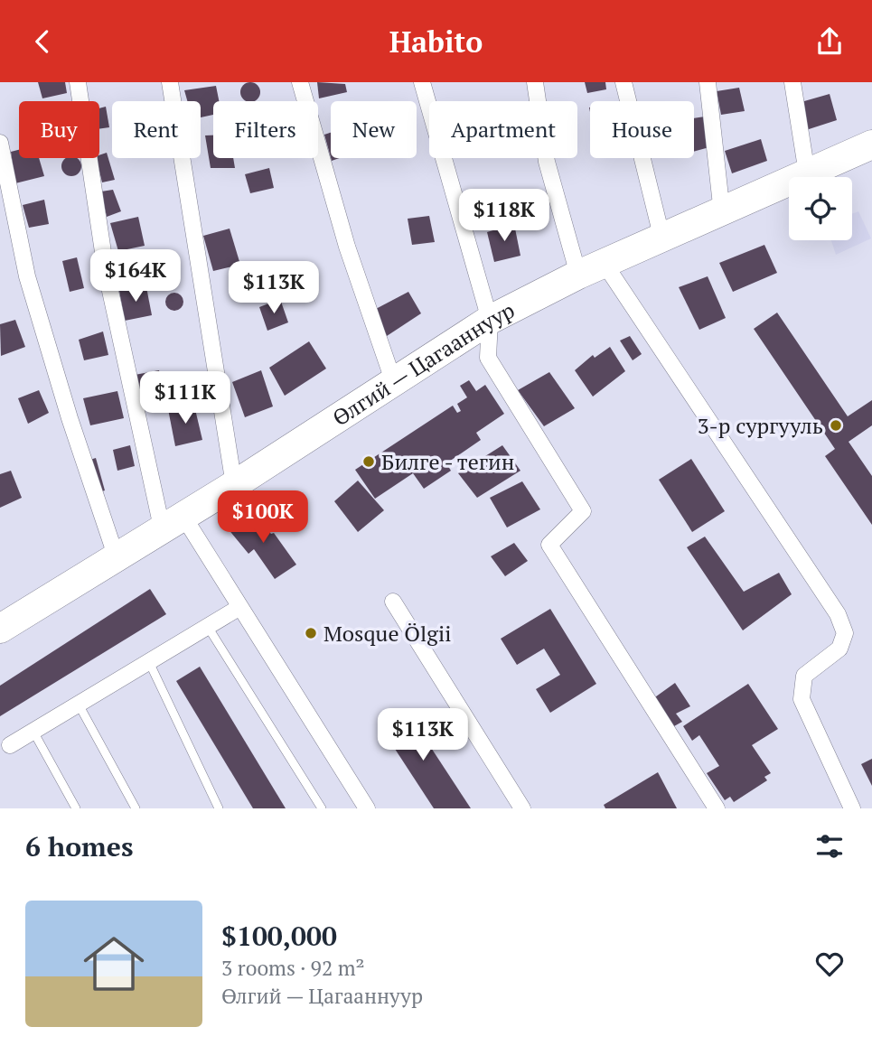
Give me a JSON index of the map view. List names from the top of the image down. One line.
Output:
{"streets":{"highway":["Өлгий — Цагааннуур"]},"places":["3-р сургууль","Билге - тегин","Mosque Ölgii"],"page":{"header":"Habito","chip":["Buy","Rent","Filters","New","Apartment","House"],"price":["$118K","$164K","$113K","$111K","$100K","$113K"],"heading":"6 homes","list":[{"name":"$100,000","note":"3 rooms · 92 m² · Өлгий — Цагааннуур"}]}}
